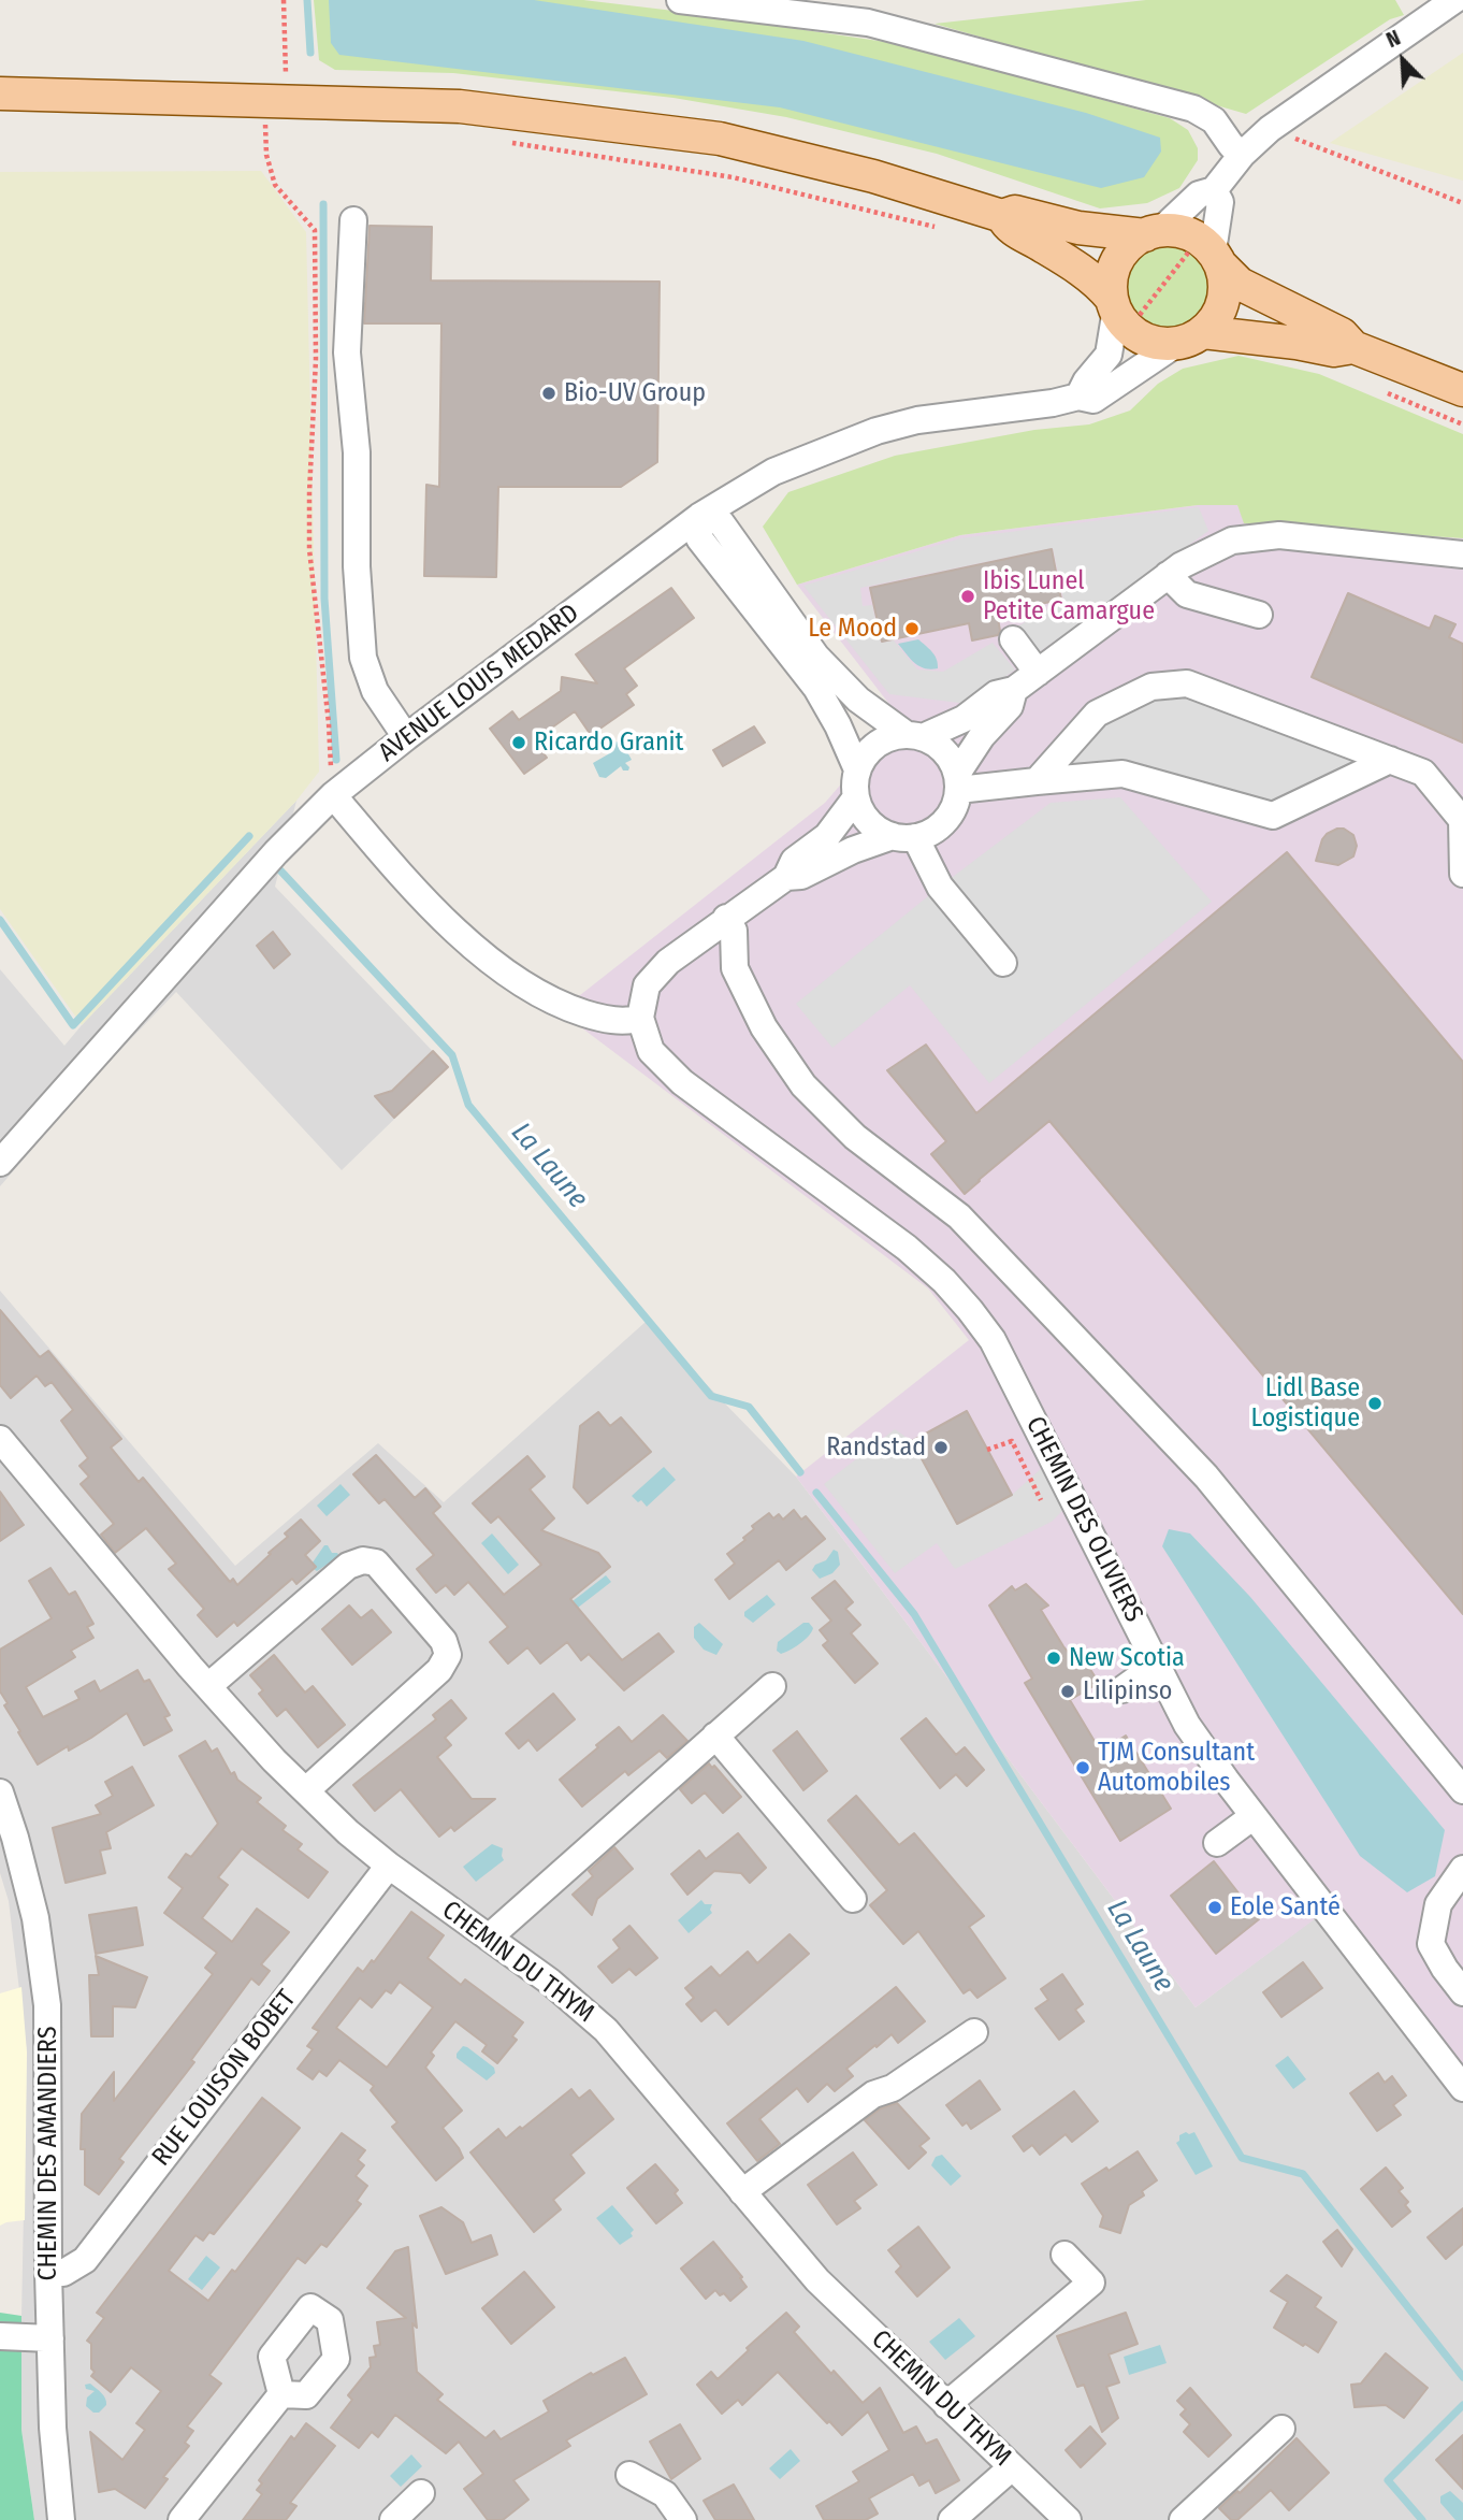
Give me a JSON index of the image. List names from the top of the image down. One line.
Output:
{"streets":{"street":["AVENUE LOUIS MEDARD","CHEMIN DES OLIVIERS","CHEMIN DU THYM","RUE LOUISON BOBET","CHEMIN DES AMANDIERS"]},"crossings":[["CHEMIN DU THYM","RUE LOUISON BOBET"],["RUE LOUISON BOBET","CHEMIN DES AMANDIERS"]],"water":["La Laune"],"places":["Bio-UV Group","Ibis Lunel Petite Camargue","Le Mood","Ricardo Granit","Lidl Base Logistique","Randstad","New Scotia","Lilipinso","TJM Consultant Automobiles","Eole Santé"],"north":"top left"}
